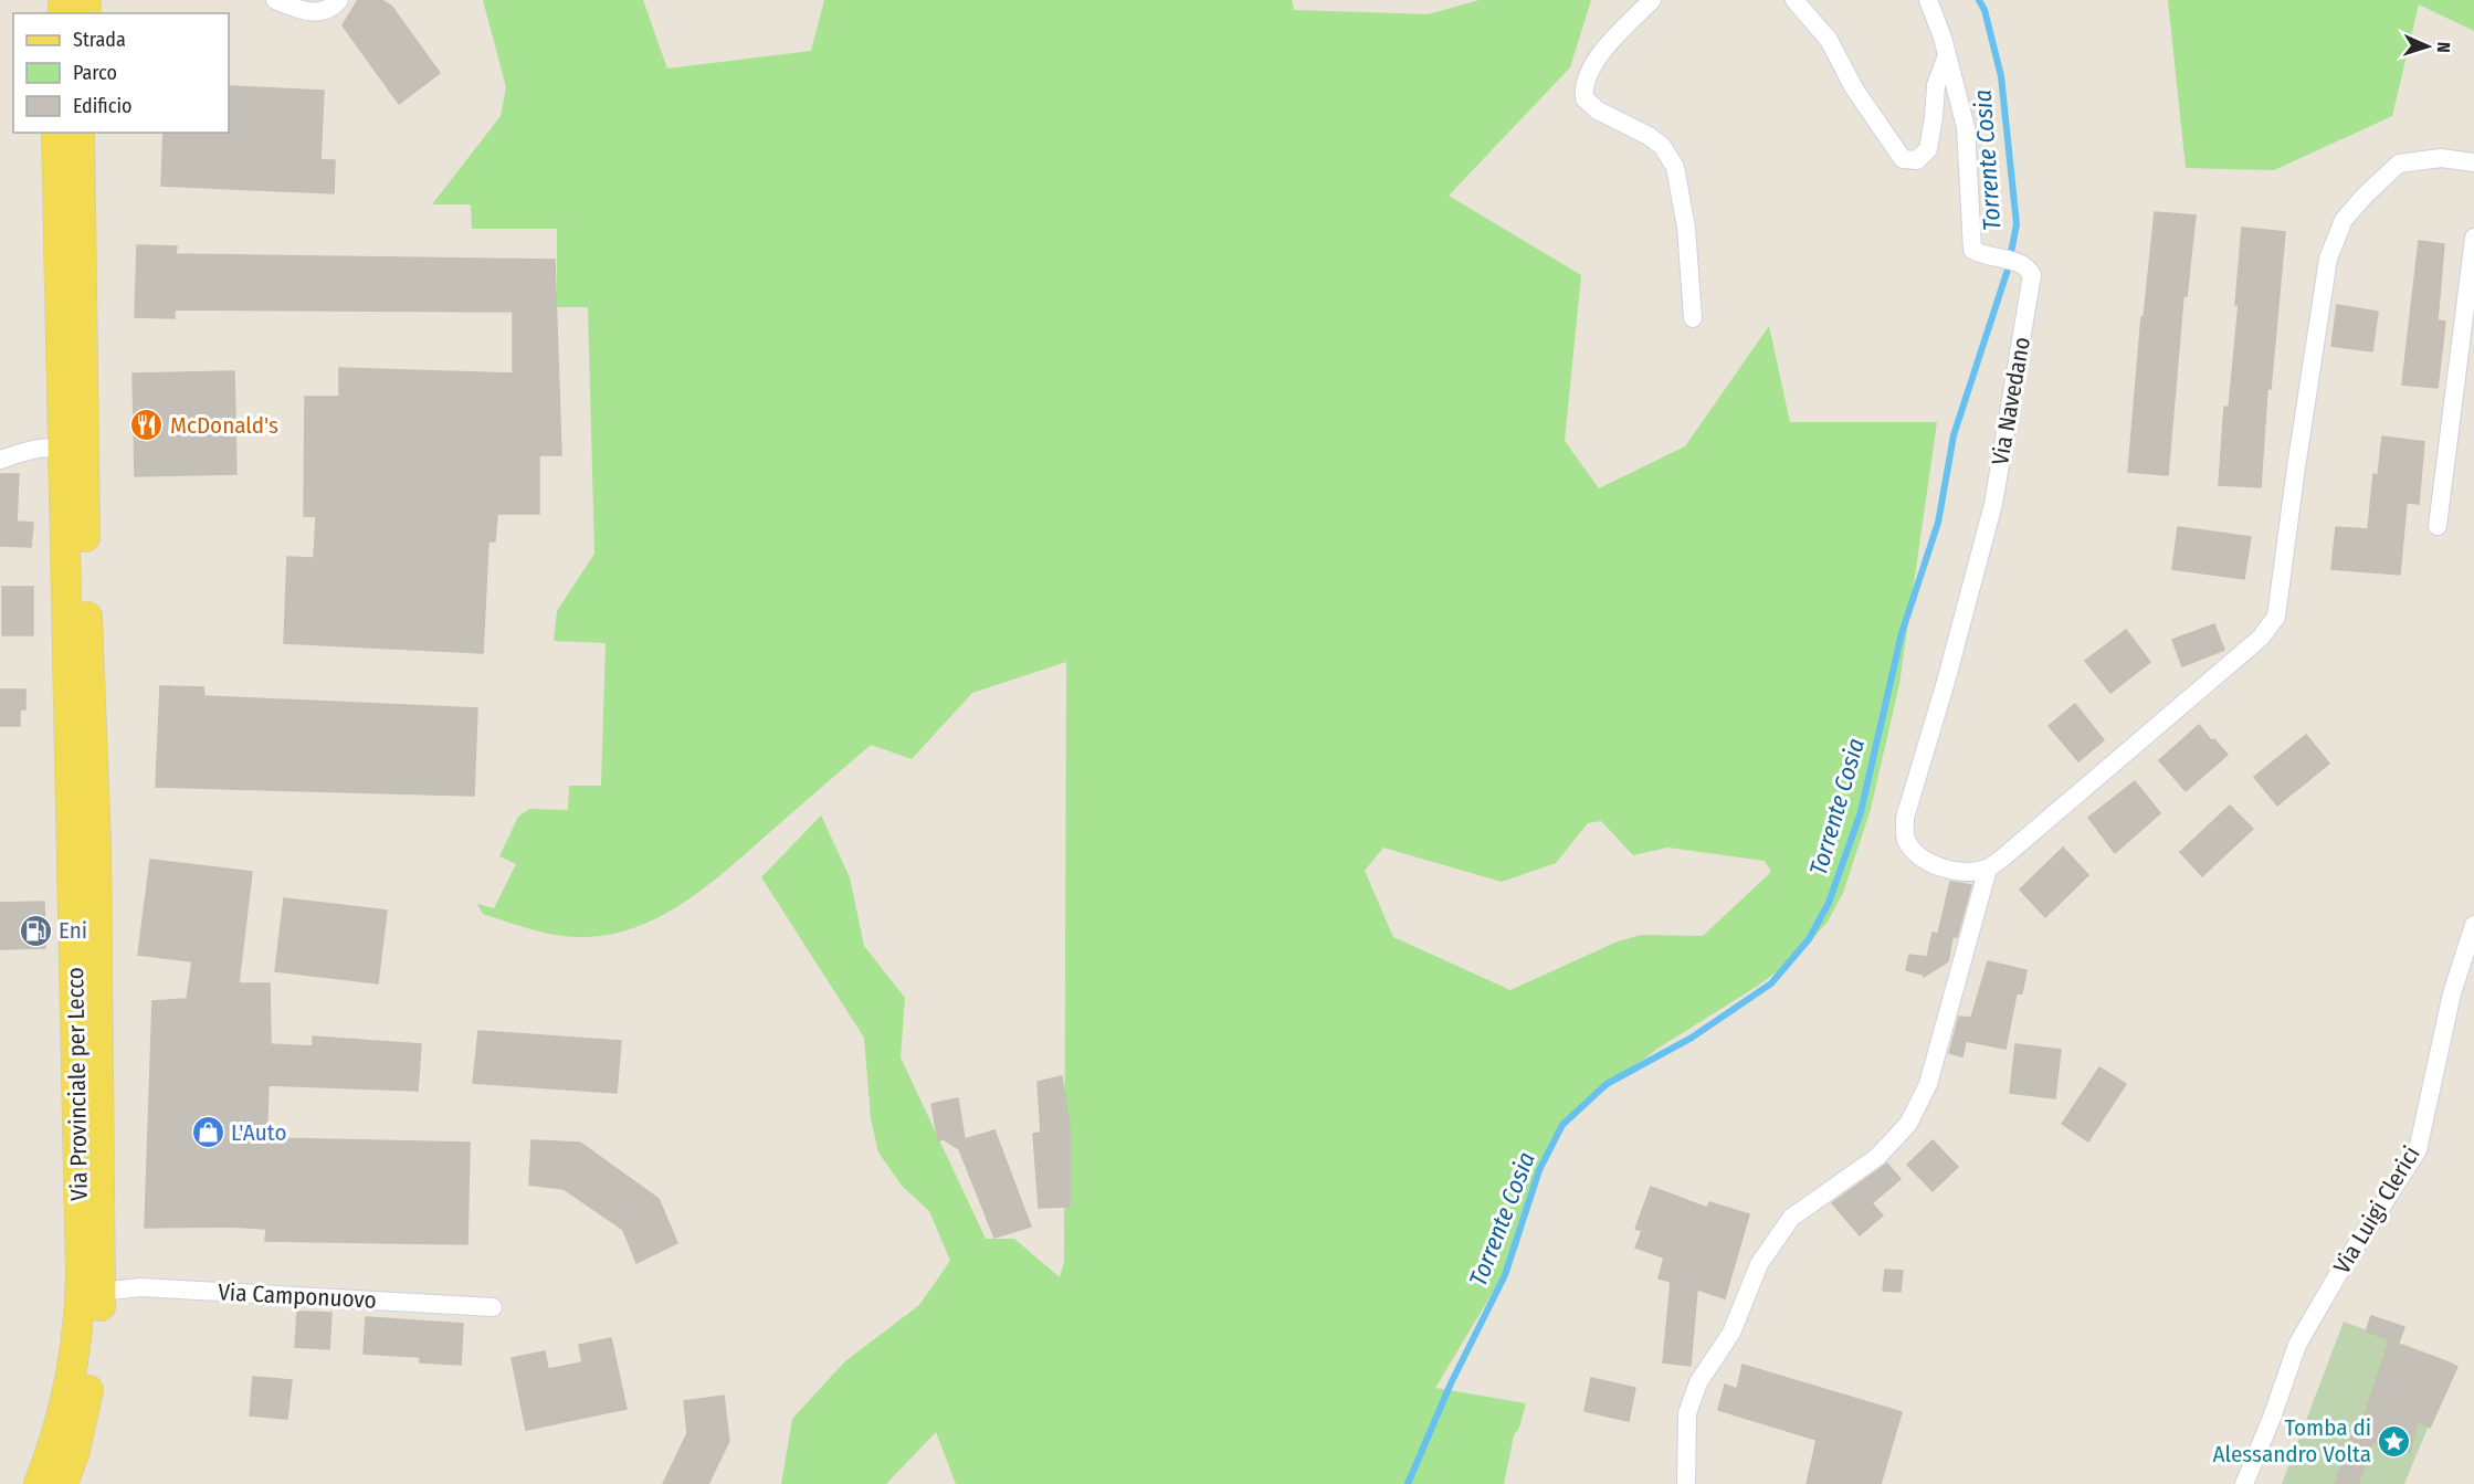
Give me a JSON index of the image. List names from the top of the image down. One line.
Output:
{"streets":{"main road":["Via Provinciale per Lecco"],"street":["Via Navedano","Via Luigi Clerici","Via Camponuovo"]},"crossings":[["Via Provinciale per Lecco","Via Camponuovo"]],"water":["Torrente Cosia"],"places":{"restaurant":["McDonald's"],"fuel station":["Eni"],"shop":["L'Auto"],"place":["Tomba di Alessandro Volta"]},"legend":["Strada","Parco","Edificio"],"north":"right"}
